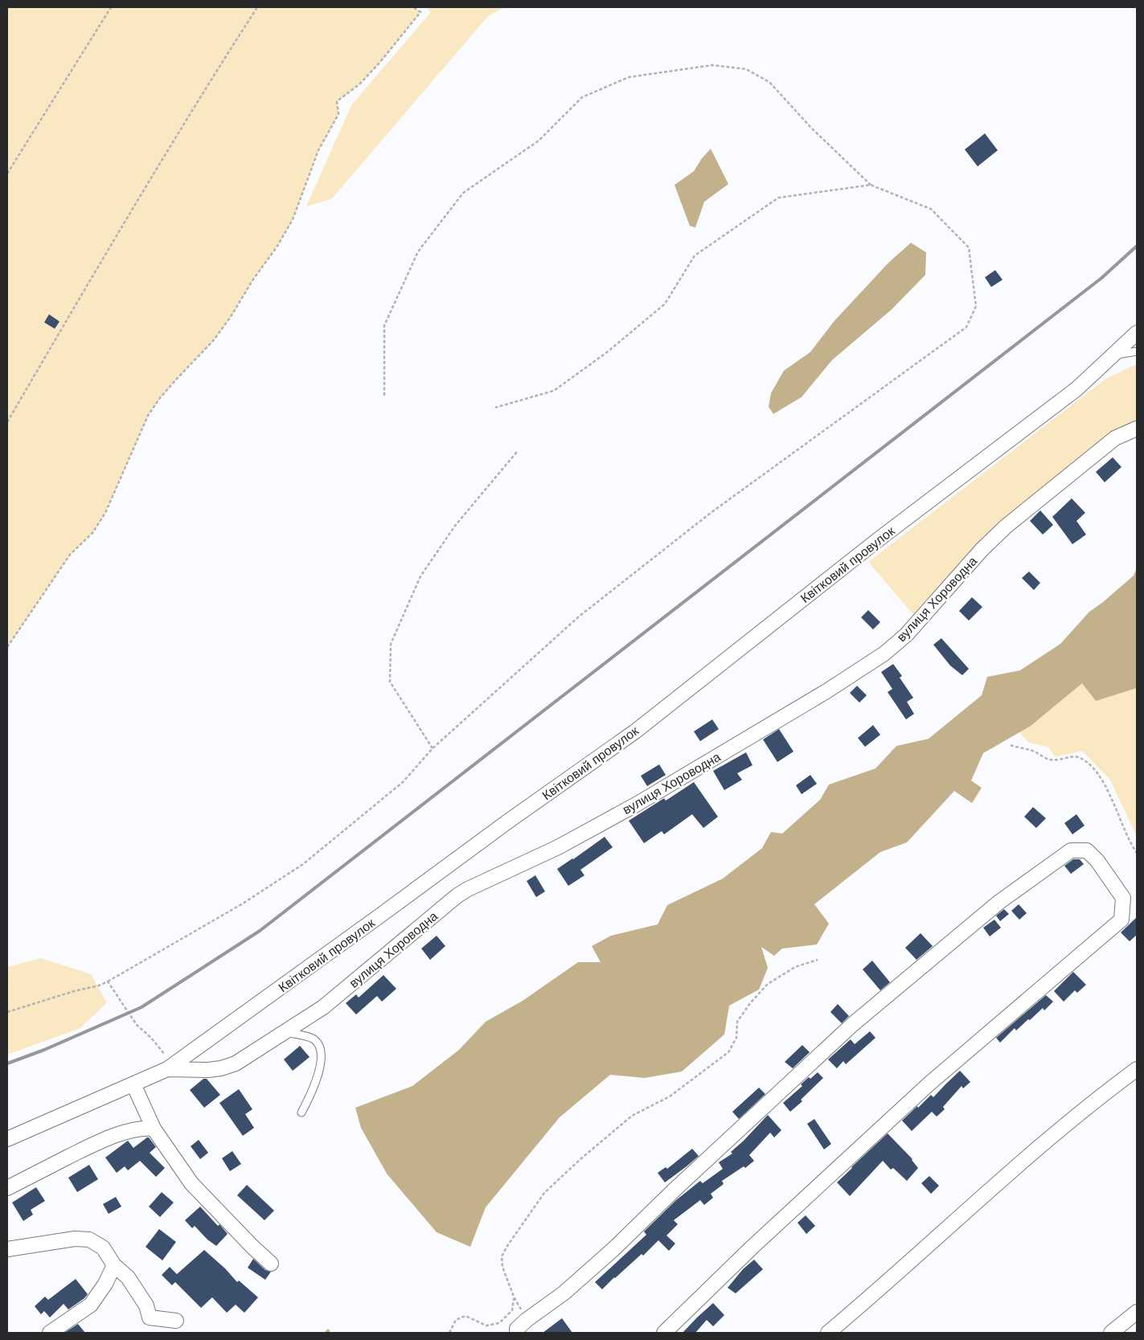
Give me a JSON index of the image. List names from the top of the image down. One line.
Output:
{"streets":{"street":["Квітковий провулок","вулиця Хороводна"]},"crossings":[["Квітковий провулок","вулиця Хороводна"]]}
